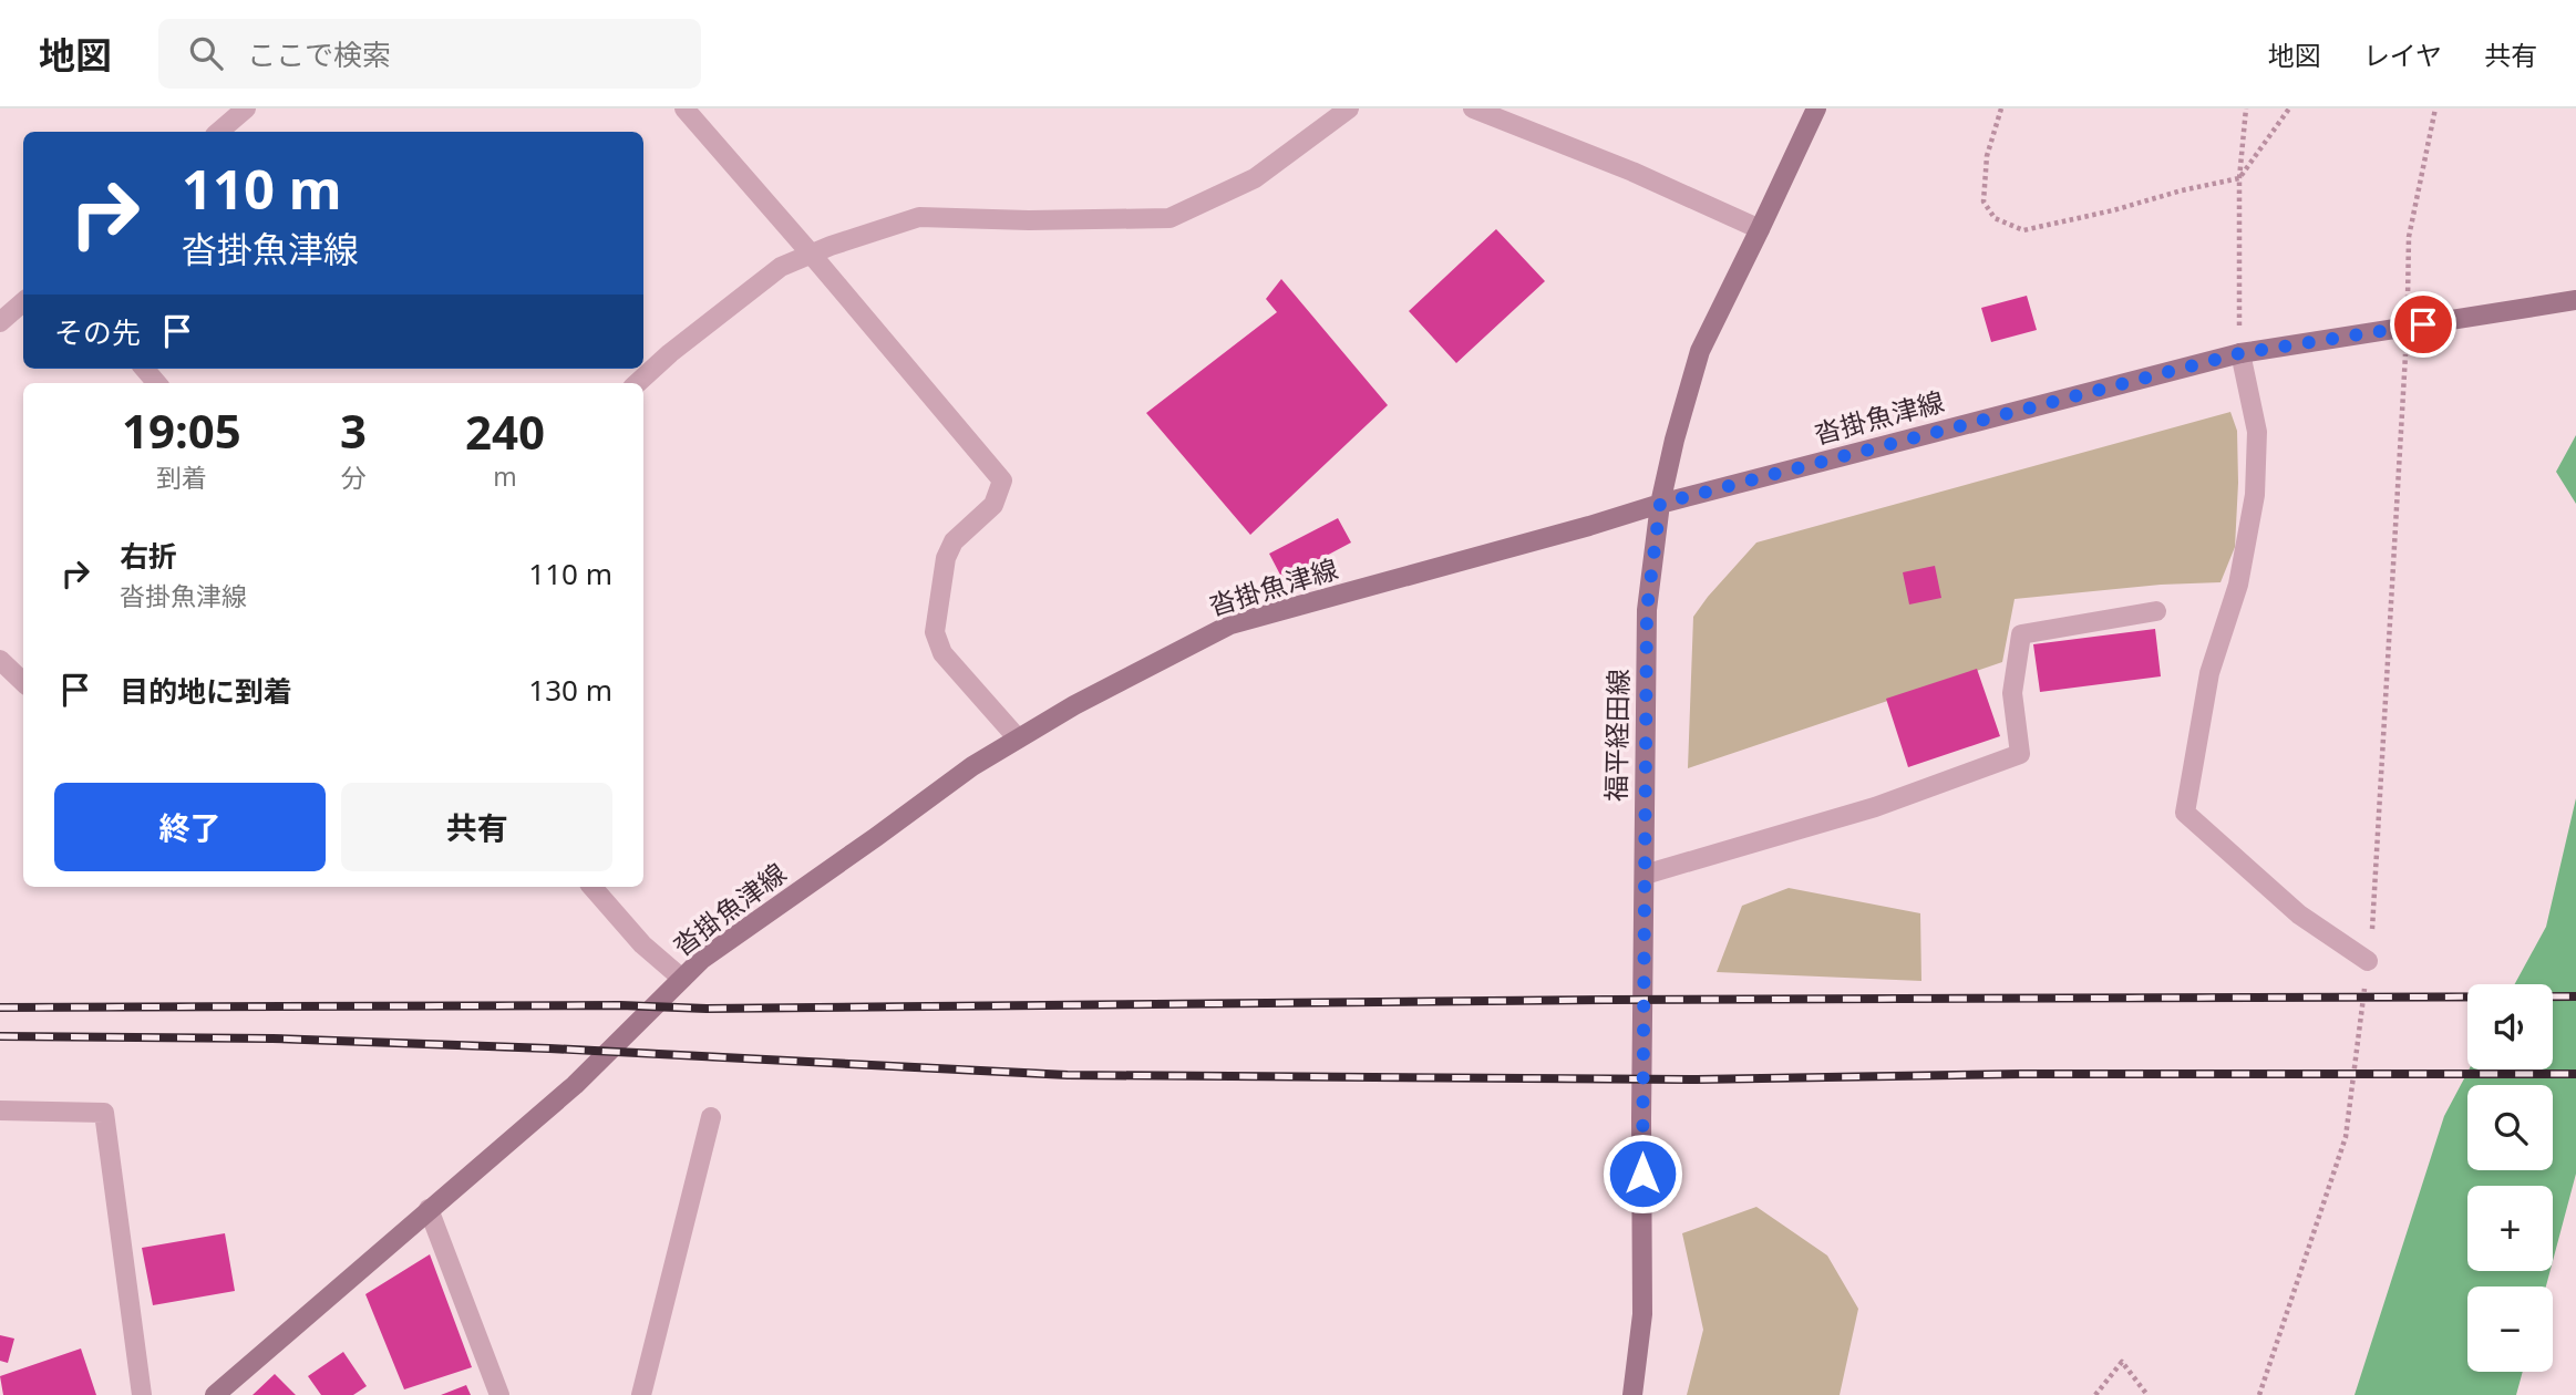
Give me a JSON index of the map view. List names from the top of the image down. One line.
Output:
{"streets":{"main road":["沓掛魚津線","福平経田線"]},"crossings":[["沓掛魚津線","福平経田線"]],"page":{"header":"地図","search":"ここで検索","nav":["地図","レイヤ","共有"],"turn":["110 m","沓掛魚津線"],"then":"その先","eta":["19:05","到着","3","分","240","m"],"list":[{"name":"右折","note":"沓掛魚津線","value":"110 m"},{"name":"目的地に到着","value":"130 m"}],"buttons":["終了","共有"],"map_buttons":["+","−"]}}
